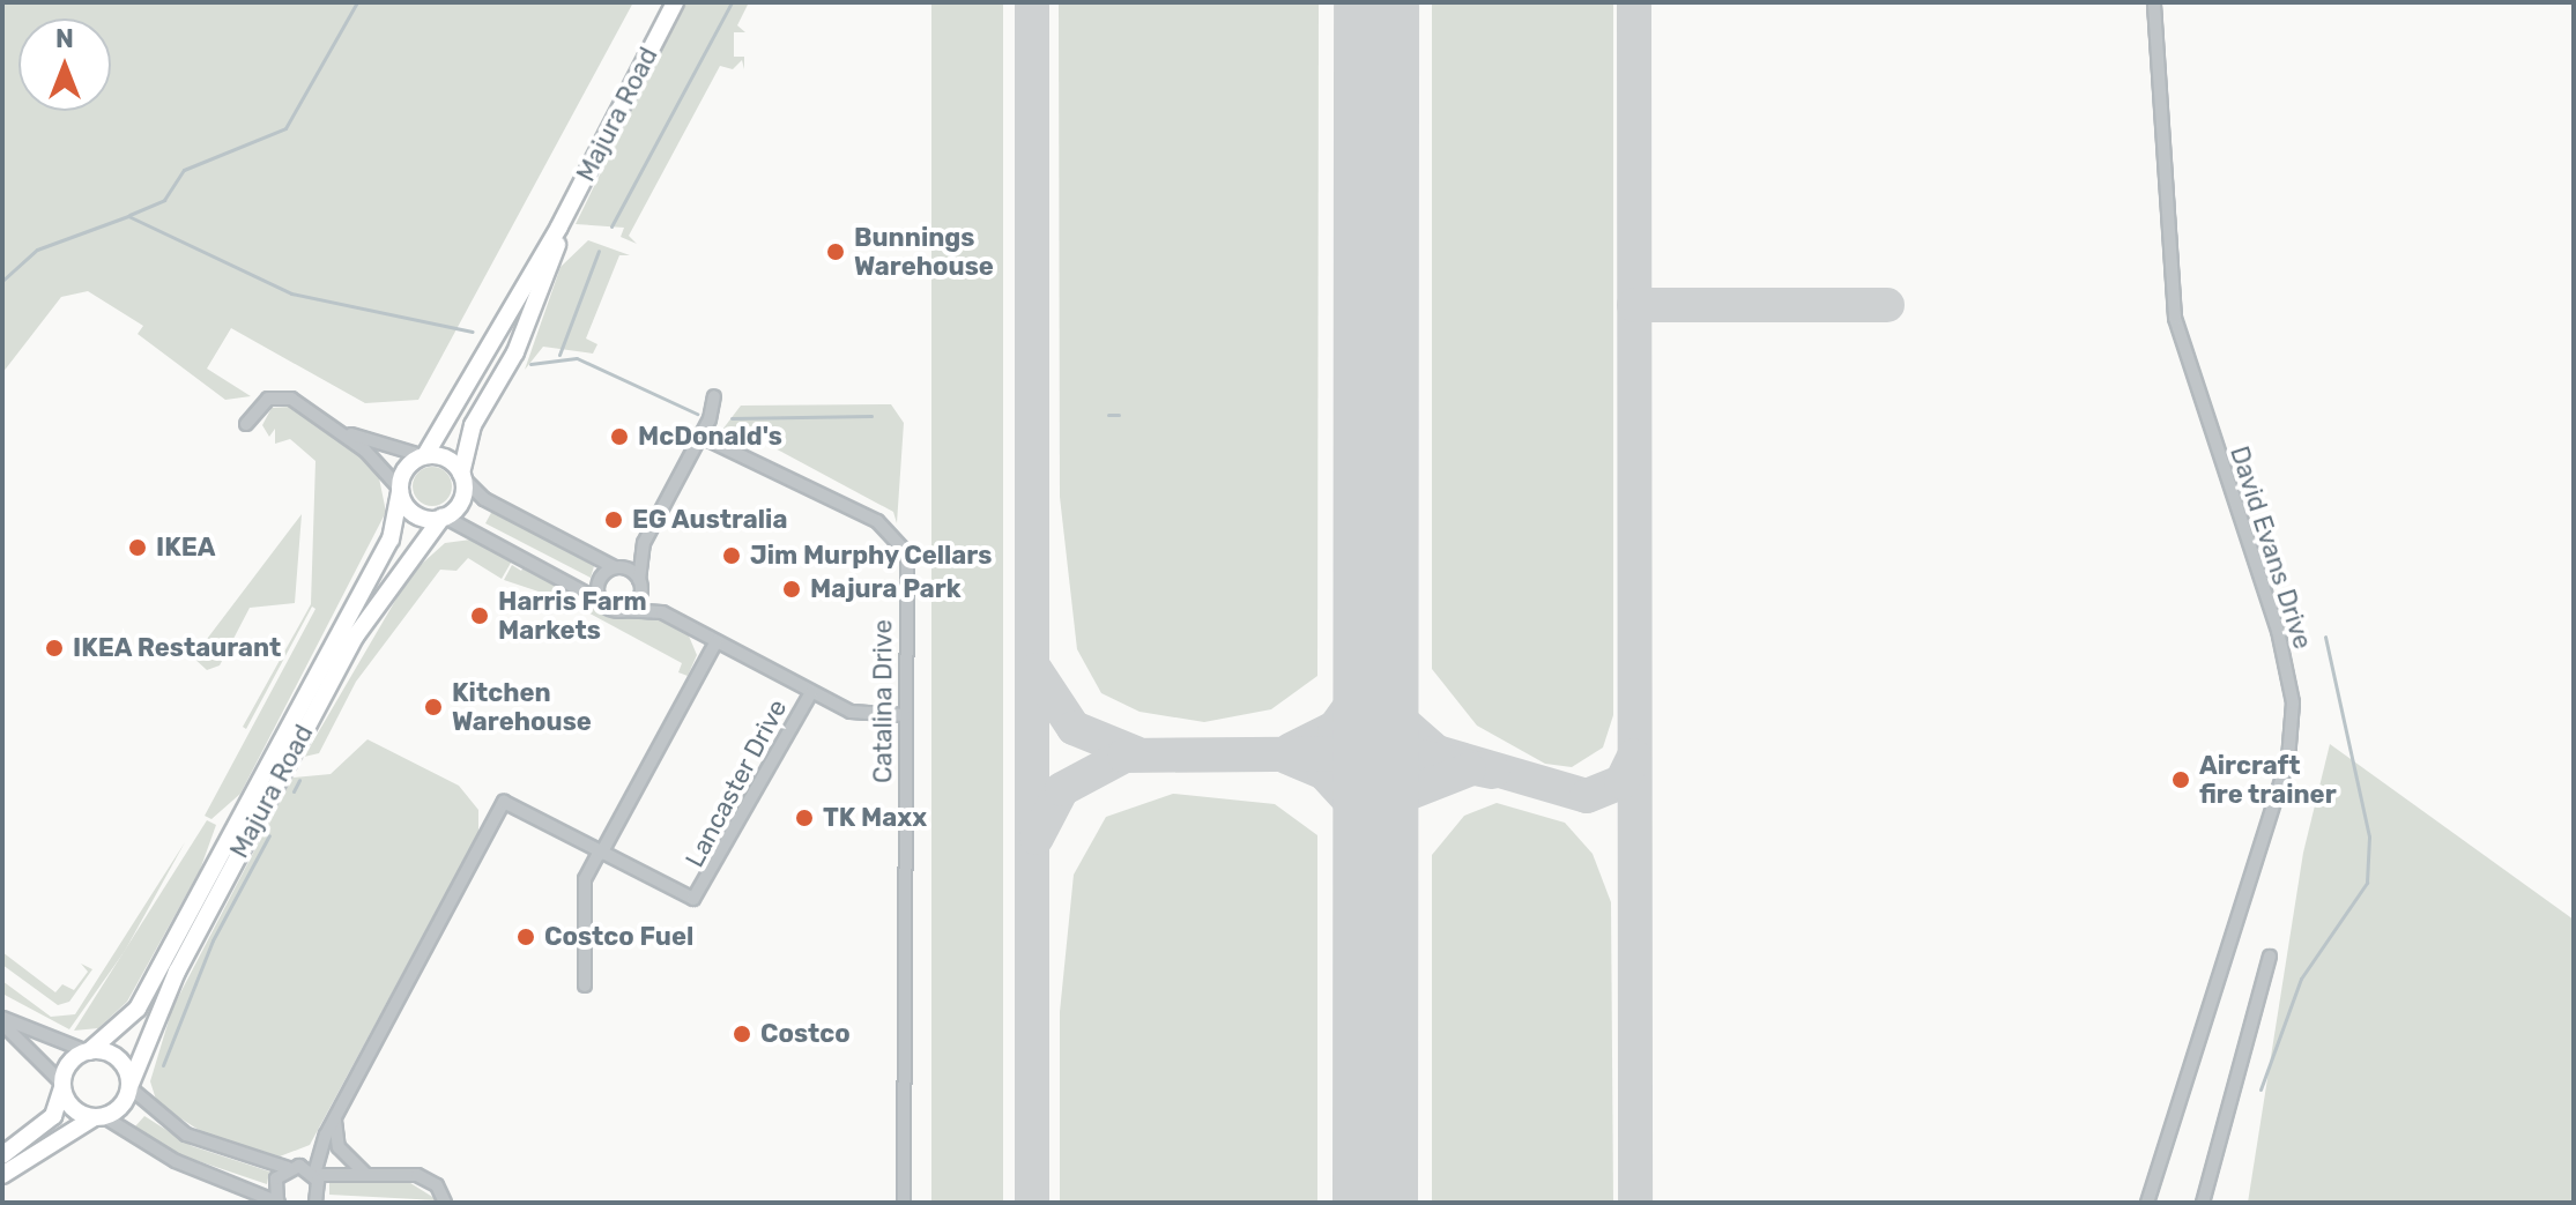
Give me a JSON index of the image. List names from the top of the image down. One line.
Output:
{"streets":{"main road":["Majura Road"],"street":["David Evans Drive","Catalina Drive","Lancaster Drive"]},"places":["Bunnings Warehouse","McDonald's","EG Australia","IKEA","Jim Murphy Cellars","Majura Park","Harris Farm Markets","IKEA Restaurant","Kitchen Warehouse","Aircraft fire trainer","TK Maxx","Costco Fuel","Costco"],"north":"top"}
